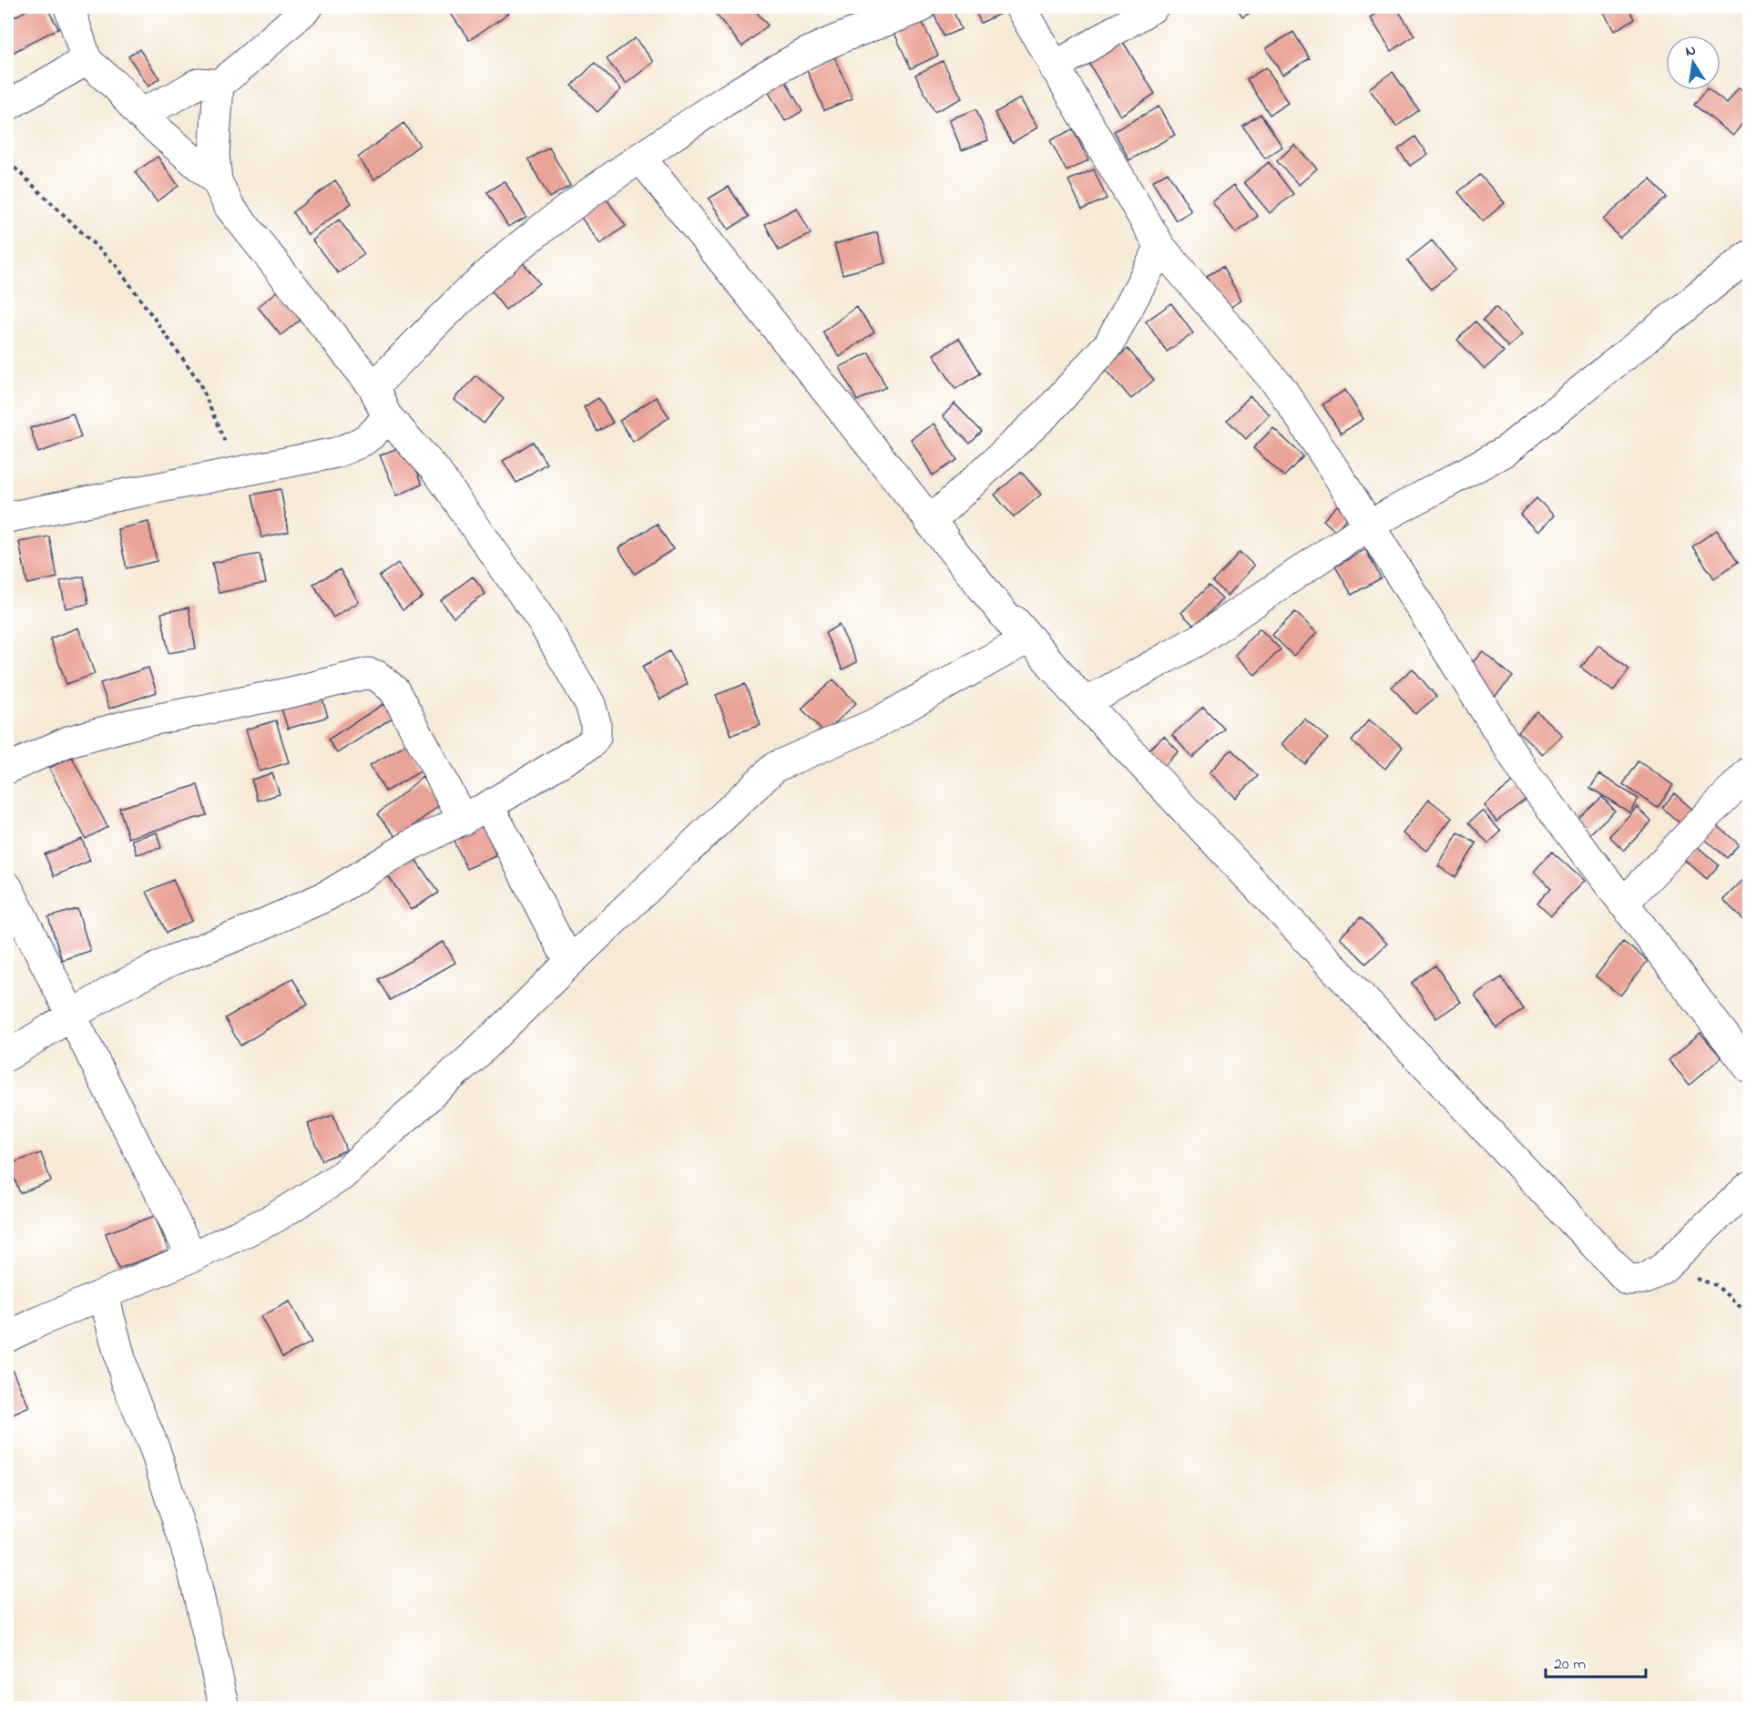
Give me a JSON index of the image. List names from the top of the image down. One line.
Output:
{"scale_bar":"20 m","north":"top"}
